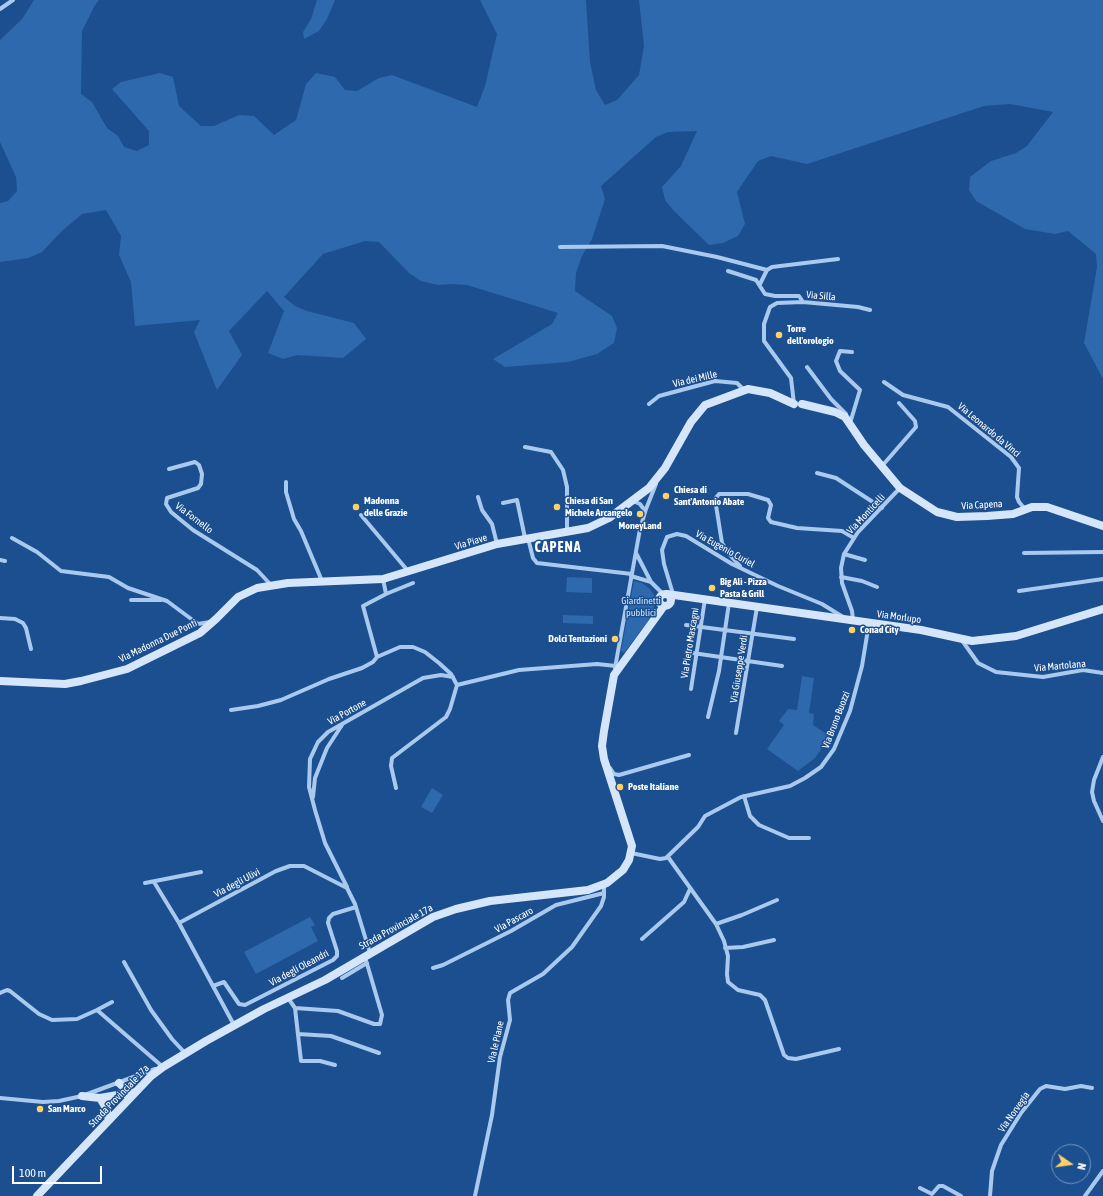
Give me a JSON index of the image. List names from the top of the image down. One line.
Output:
{"streets":{"main road":["Via Capena","Via Piave","Via Morlupo","Via Madonna Due Ponti","Strada Provinciale 17a"],"street":["Via Silla","Via dei Mille","Via Leonardo da Vinci","Via Monticelli","Via Fornello","Via Eugenio Curiel","Via Pietro Mascagni","Via Martolana","Via Giuseppe Verdi","Via Portone","Via Bruno Buozzi","Via degli Ulivi","Via Pascaro","Via degli Oleandri","Via le Piane","Via Norvegia"]},"crossings":[["Via dei Mille","Via Piave"],["Via Leonardo da Vinci","Via Capena"],["Via Capena","Via Monticelli"],["Via Monticelli","Via Eugenio Curiel"],["Via Monticelli","Via Morlupo"],["Via Fornello","Via Madonna Due Ponti"],["Via Piave","Via Madonna Due Ponti"],["Via Eugenio Curiel","Via Morlupo"],["Via Morlupo","Via Pietro Mascagni"],["Via Morlupo","Via Martolana"],["Via Morlupo","Via Giuseppe Verdi"],["Via Morlupo","Via Bruno Buozzi"],["Via Portone","Via degli Ulivi"],["Via Pascaro","Strada Provinciale 17a"],["Via Pascaro","Via le Piane"],["Strada Provinciale 17a","Via le Piane"]],"districts":["CAPENA"],"parks":["Giardinetti pubblici"],"places":["Torre dell'orologio","Chiesa di Sant'Antonio Abate","Madonna delle Grazie","Chiesa di San Michele Arcangelo","MoneyLand","Big Alì - Pizza Pasta & Grill","Conad City","Dolci Tentazioni","Poste Italiane","San Marco"],"scale_bar":"100 m","north":"right"}
